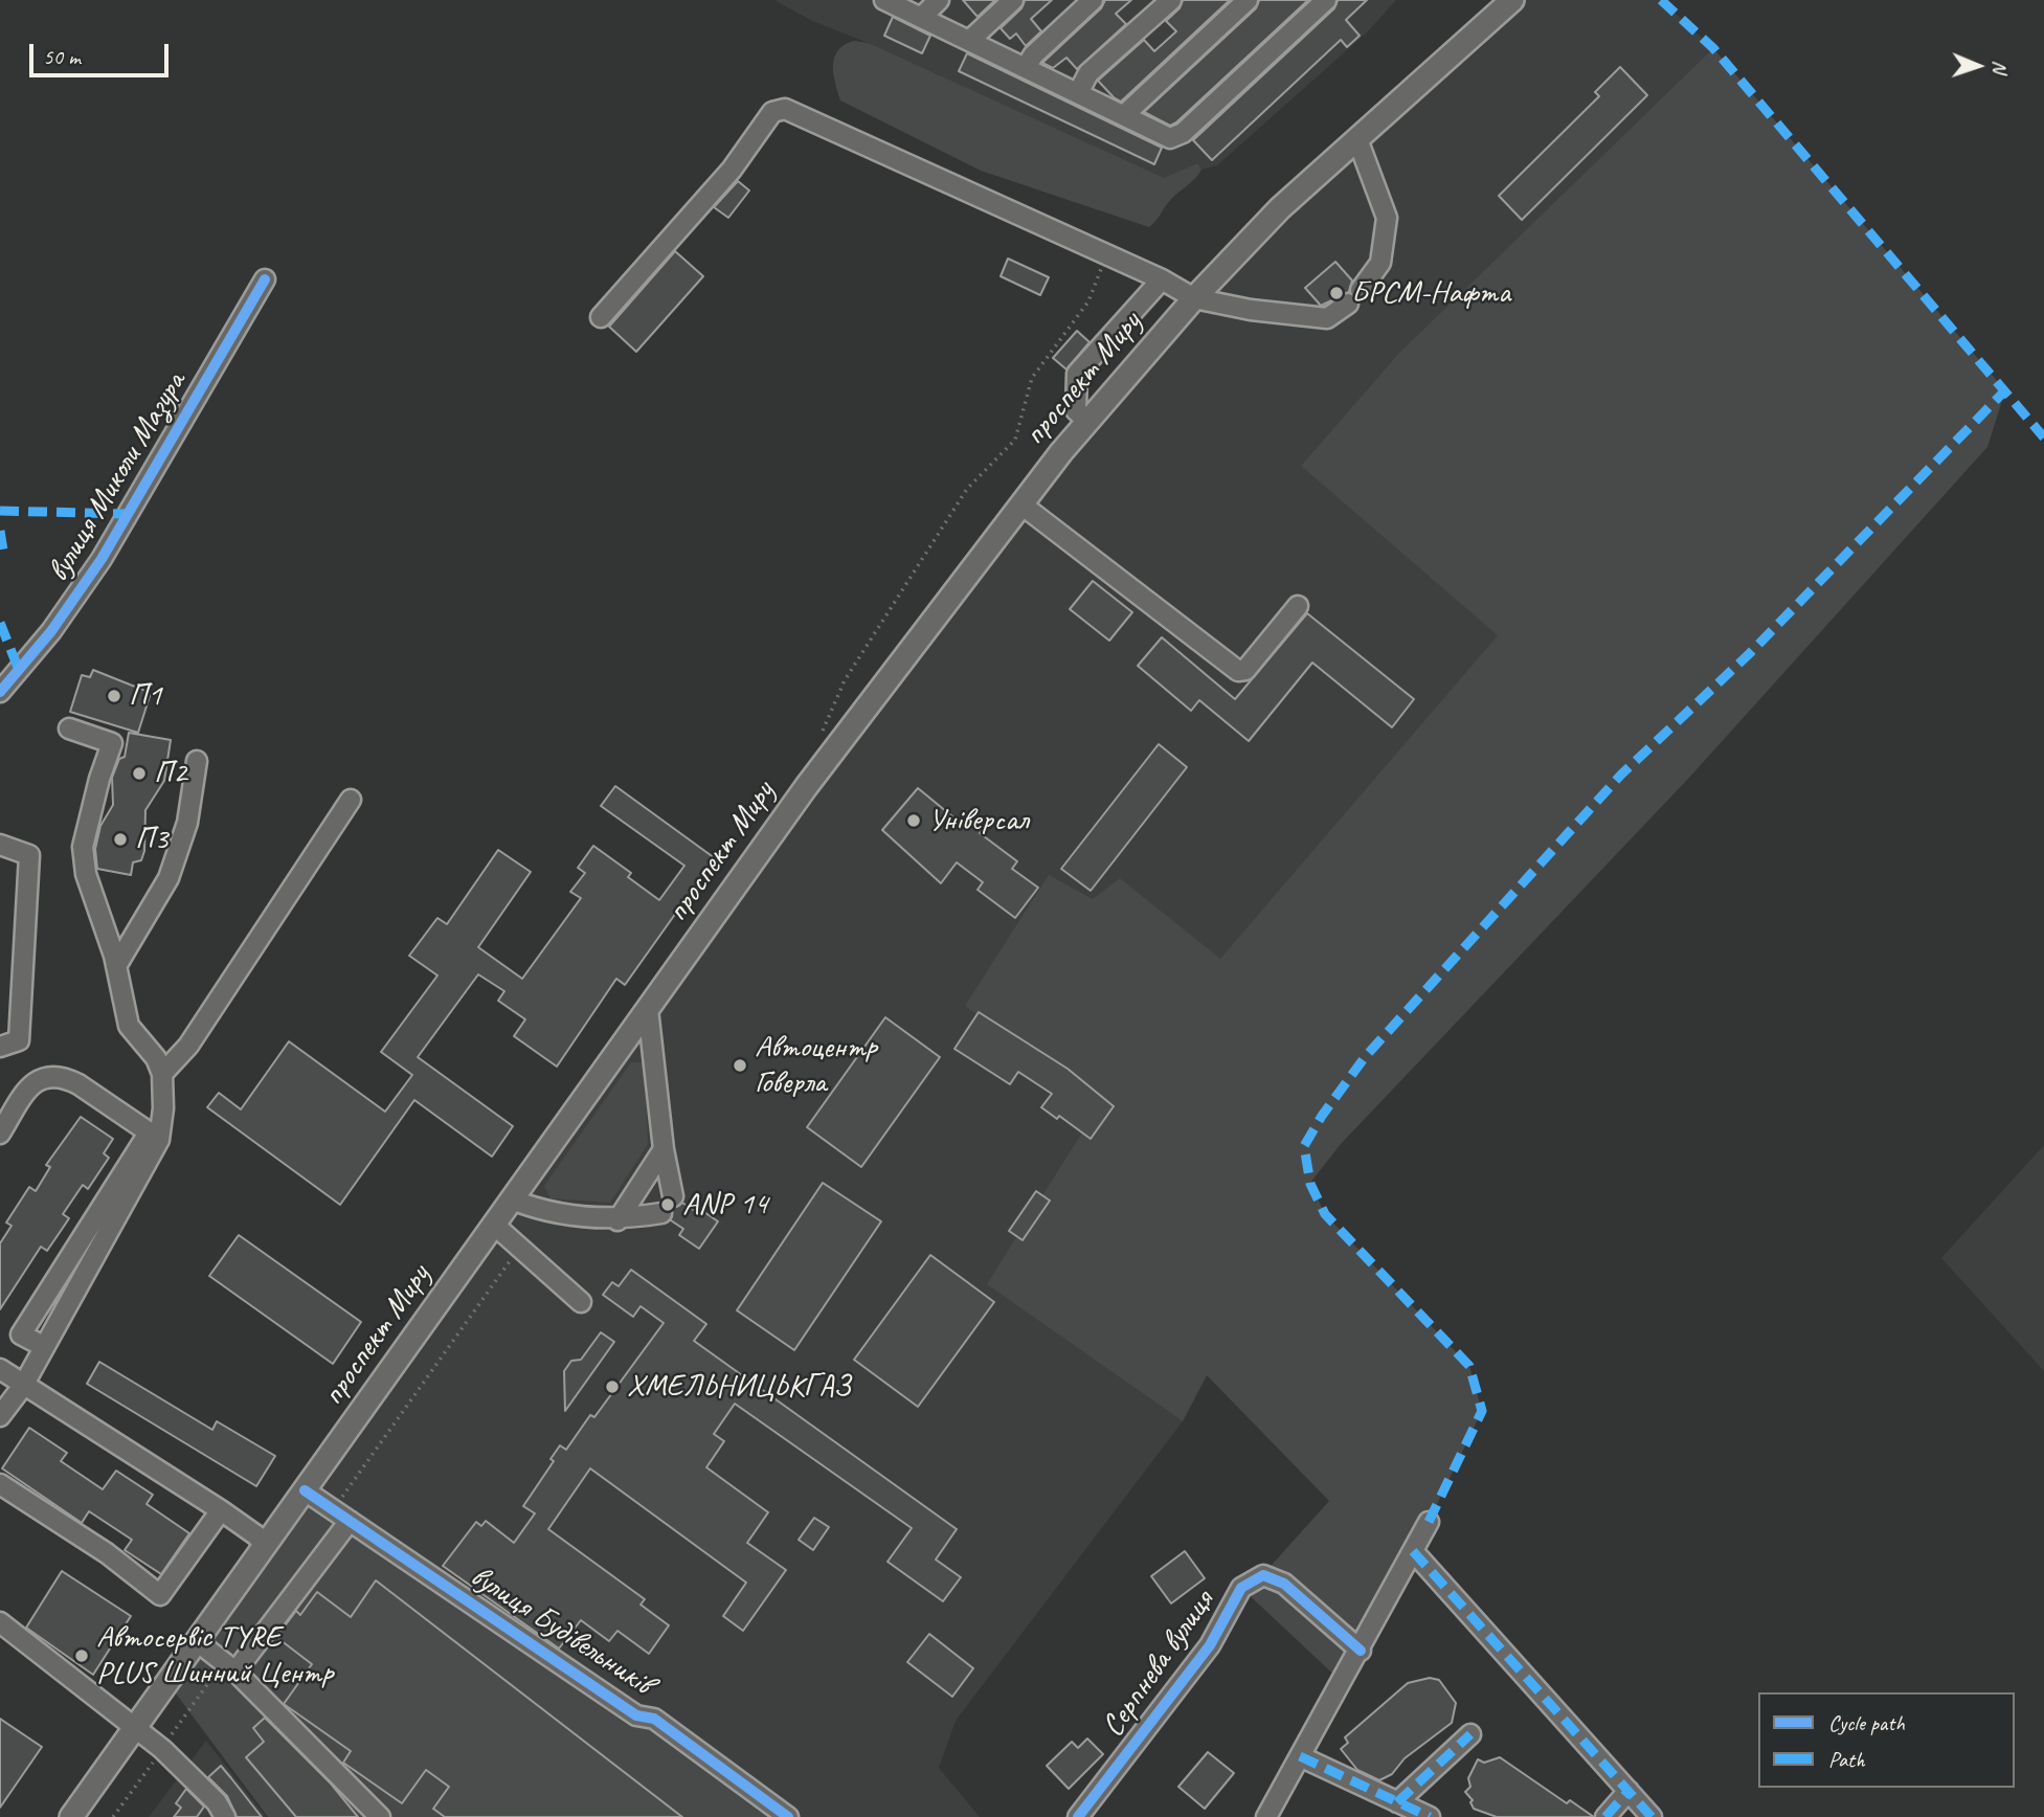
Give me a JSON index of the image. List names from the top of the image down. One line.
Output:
{"streets":{"main road":["проспект Миру"],"street":["вулиця Миколи Мазура","вулиця Будівельників","Серпнева вулиця"]},"crossings":[["проспект Миру","вулиця Будівельників"]],"places":["БРСМ-Нафта","П1","П2","Універсал","П3","Автоцентр Говерла","ANP 14","ХМЕЛЬНИЦЬКГАЗ","Автосервіс TYRE PLUS Шинний Центр"],"legend":["Cycle path","Path"],"scale_bar":"50 m","north":"right"}
